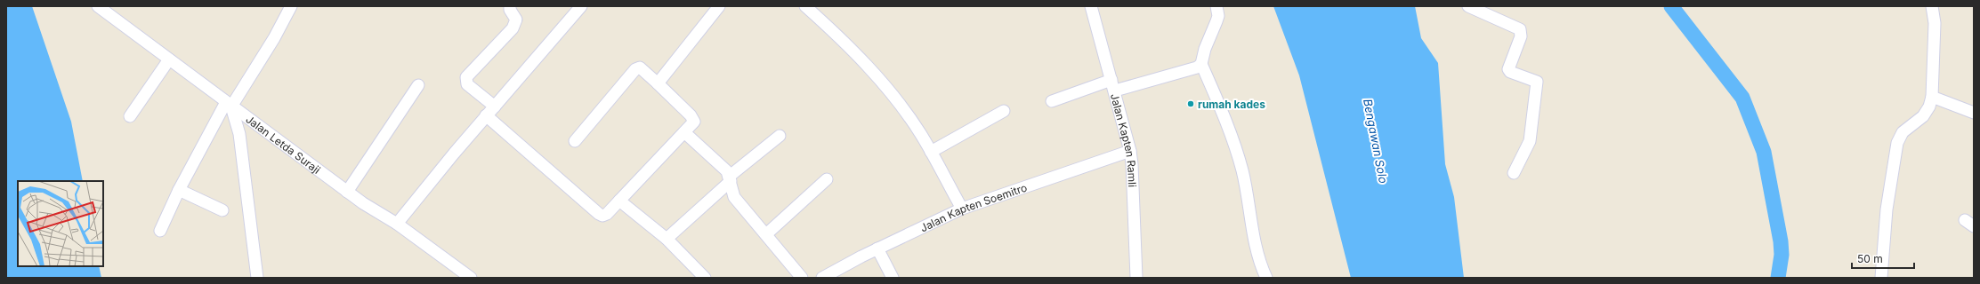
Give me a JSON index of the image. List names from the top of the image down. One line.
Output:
{"streets":{"street":["Jalan Kapten Ramli","Jalan Letda Suraji","Jalan Kapten Soemitro"]},"crossings":[["Jalan Kapten Ramli","Jalan Kapten Soemitro"]],"water":["Bengawan Solo"],"places":["rumah kades"],"scale_bar":"50 m"}
